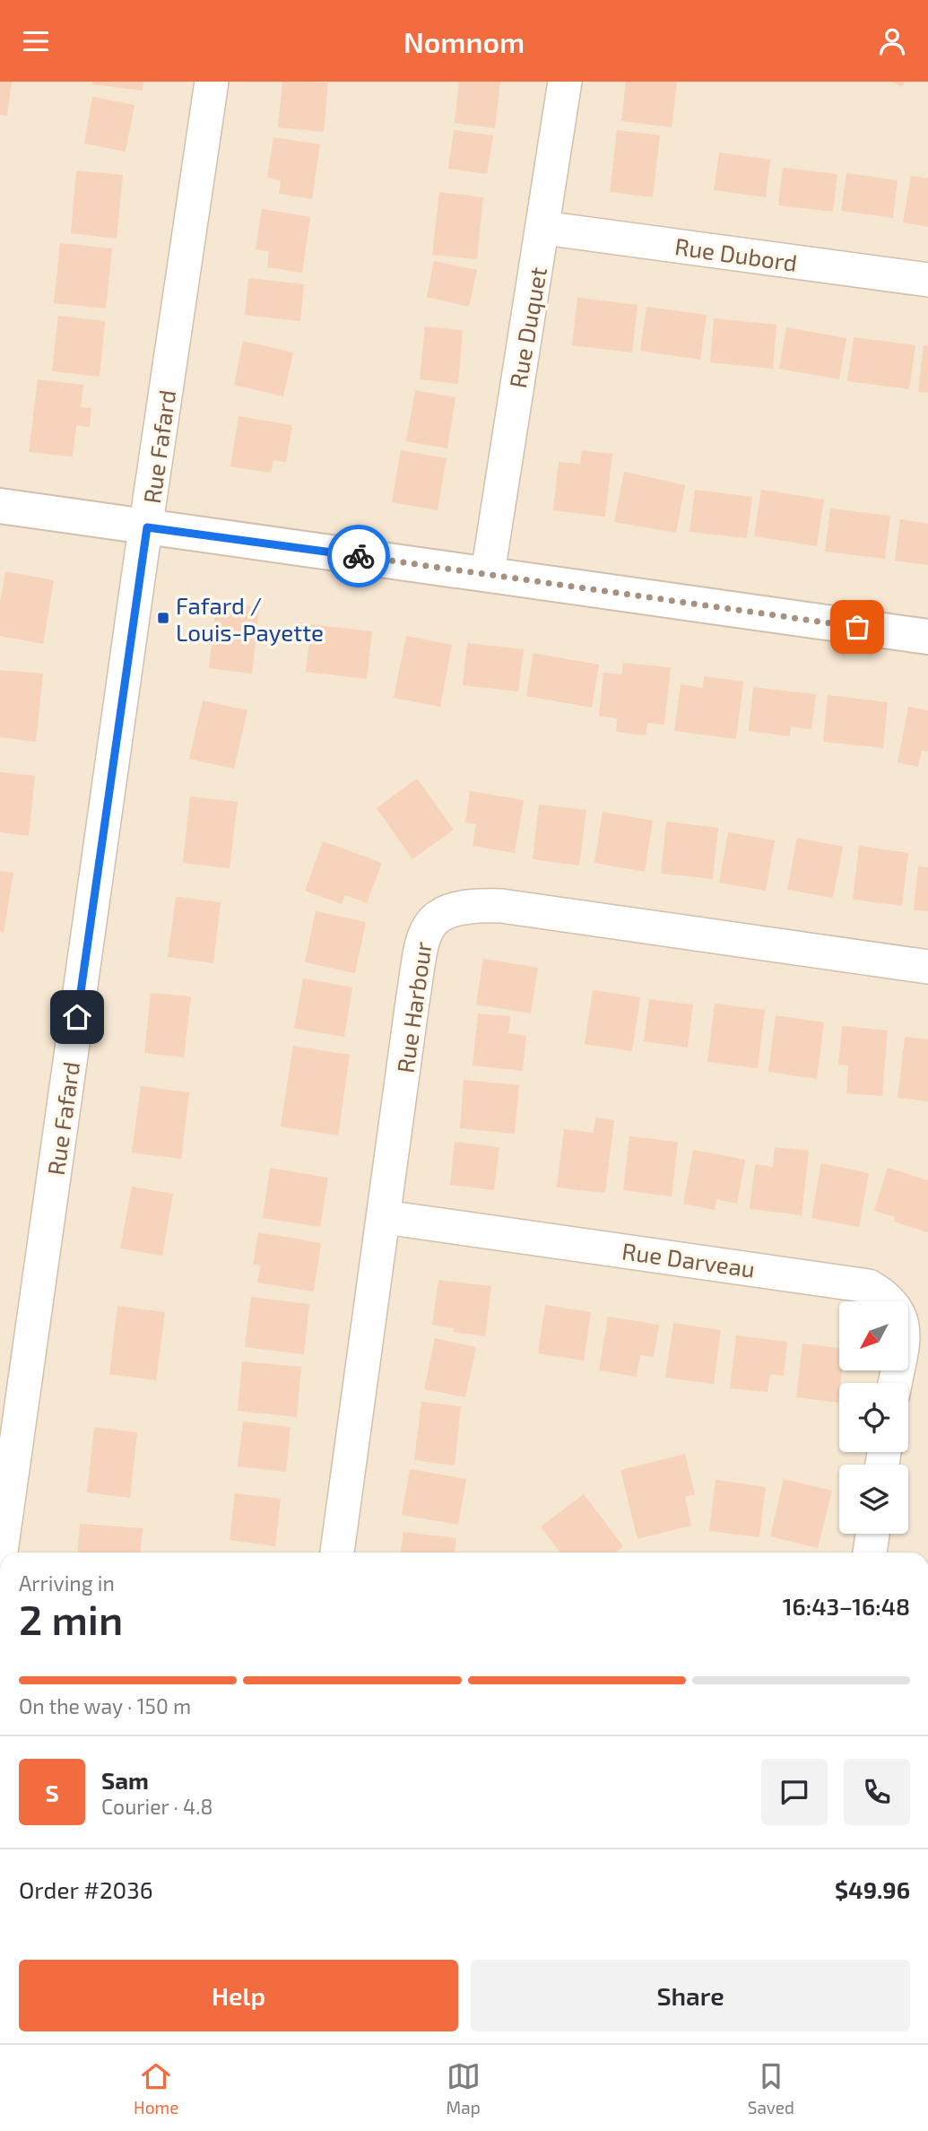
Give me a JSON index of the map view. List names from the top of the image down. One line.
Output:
{"streets":{"street":["Rue Dubord","Rue Duquet","Rue Fafard","Rue Harbour","Rue Darveau"]},"crossings":[["Rue Dubord","Rue Duquet"],["Rue Harbour","Rue Darveau"]],"places":{"transit":["Fafard / Louis-Payette"]},"north":"bottom left","page":{"header":"Nomnom","heading":["2 min","Arriving in","16:43–16:48"],"panel":["Sam","Courier · 4.8","Order #2036","$49.96"],"bar":"On the way · 150 m","round":"S","buttons":["Help","Share"],"tabs":["Home","Map","Saved"]}}
